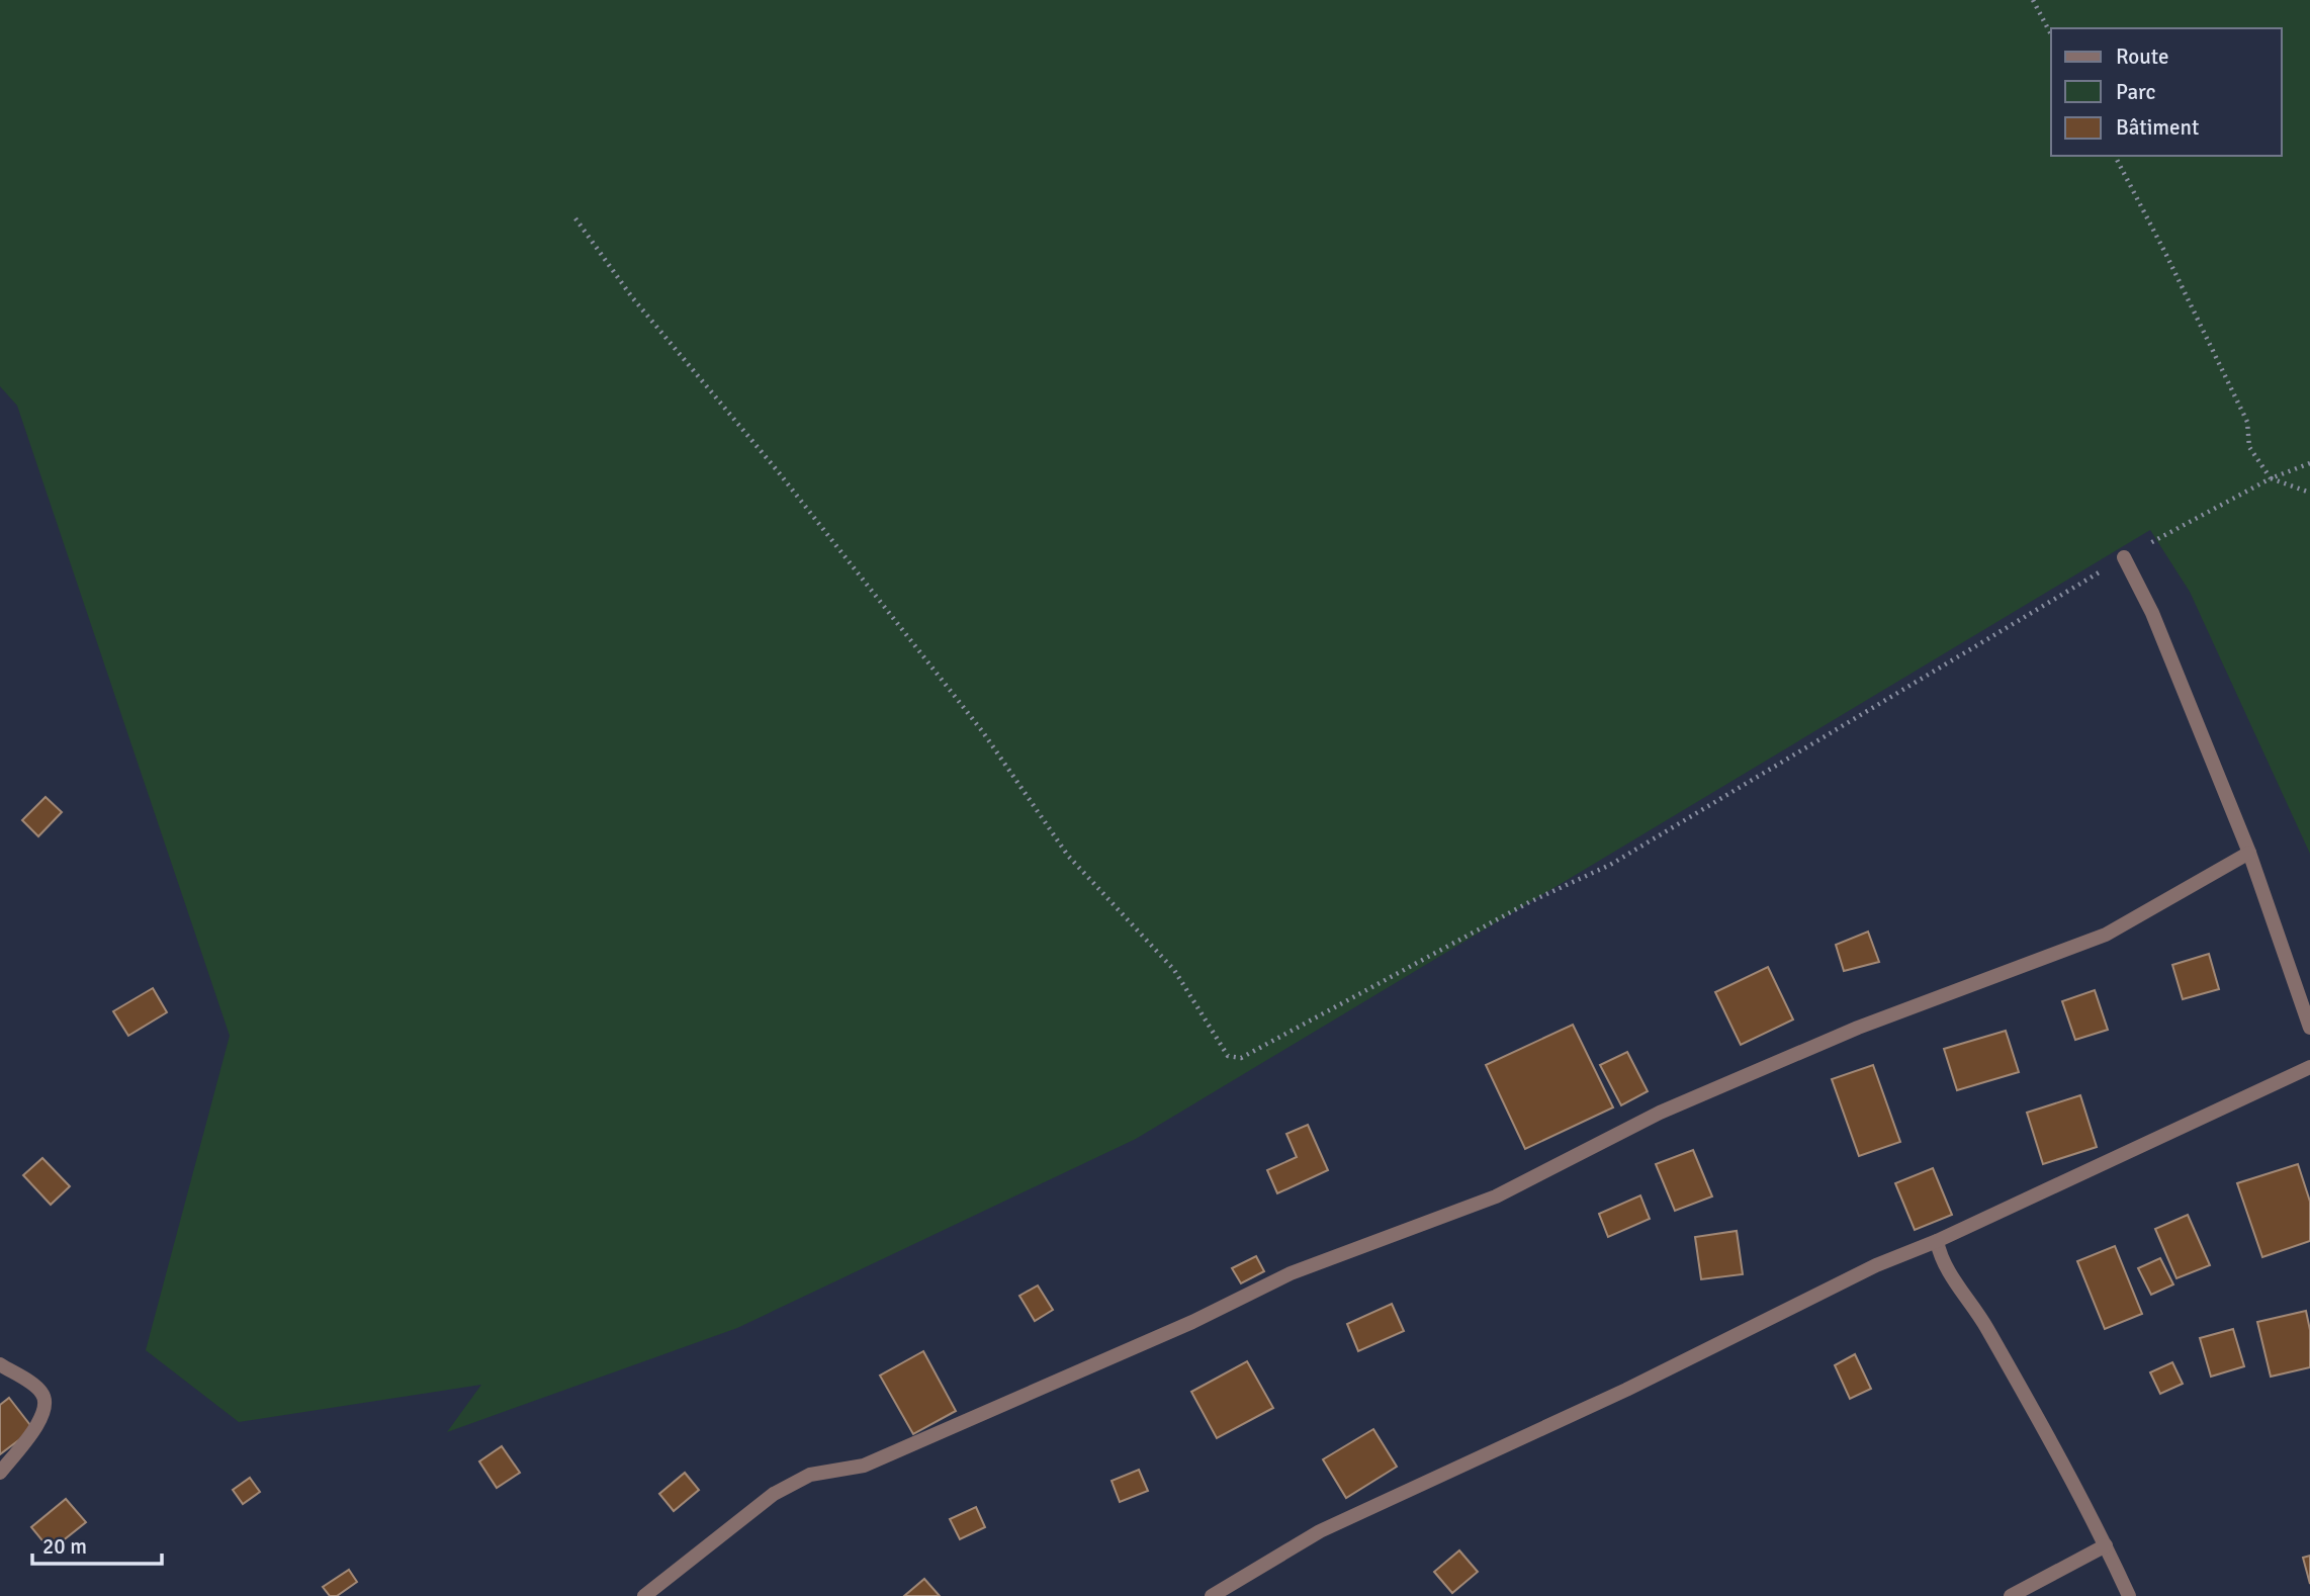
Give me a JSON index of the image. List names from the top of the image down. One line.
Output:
{"legend":["Route","Parc","Bâtiment"],"scale_bar":"20 m"}
